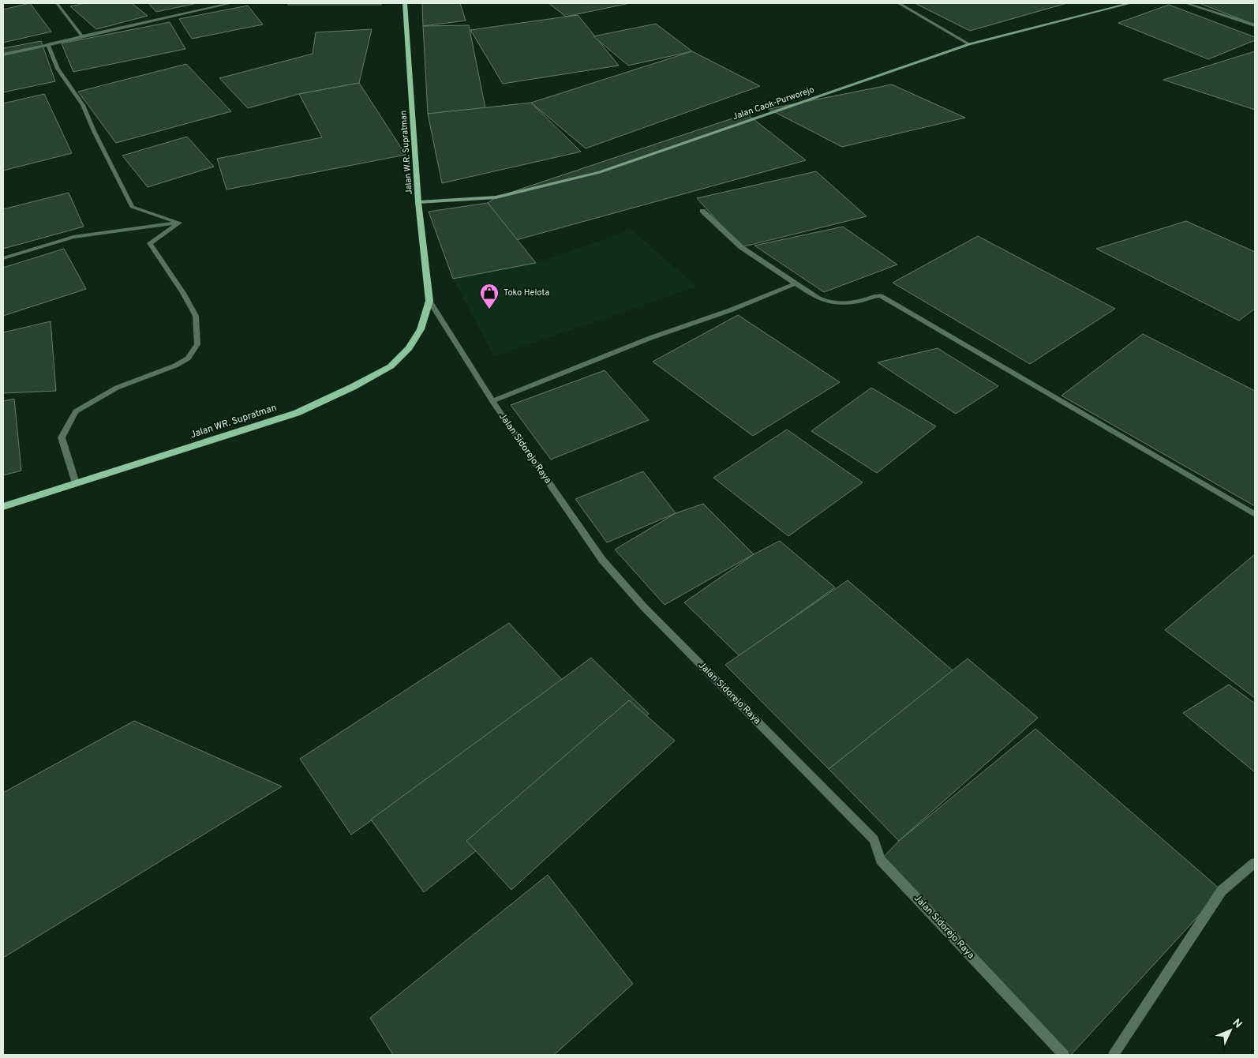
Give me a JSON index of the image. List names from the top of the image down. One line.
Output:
{"streets":{"main road":["Jalan W.R. Supratman","Jalan WR. Supratman"],"street":["Jalan Caok-Purworejo","Jalan Sidorejo Raya"]},"crossings":[["Jalan Caok-Purworejo","Jalan W.R. Supratman"],["Jalan W.R. Supratman","Jalan WR. Supratman"],["Jalan W.R. Supratman","Jalan Sidorejo Raya"],["Jalan WR. Supratman","Jalan Sidorejo Raya"]],"places":{"shop":["Toko Helota"]},"north":"top right"}
